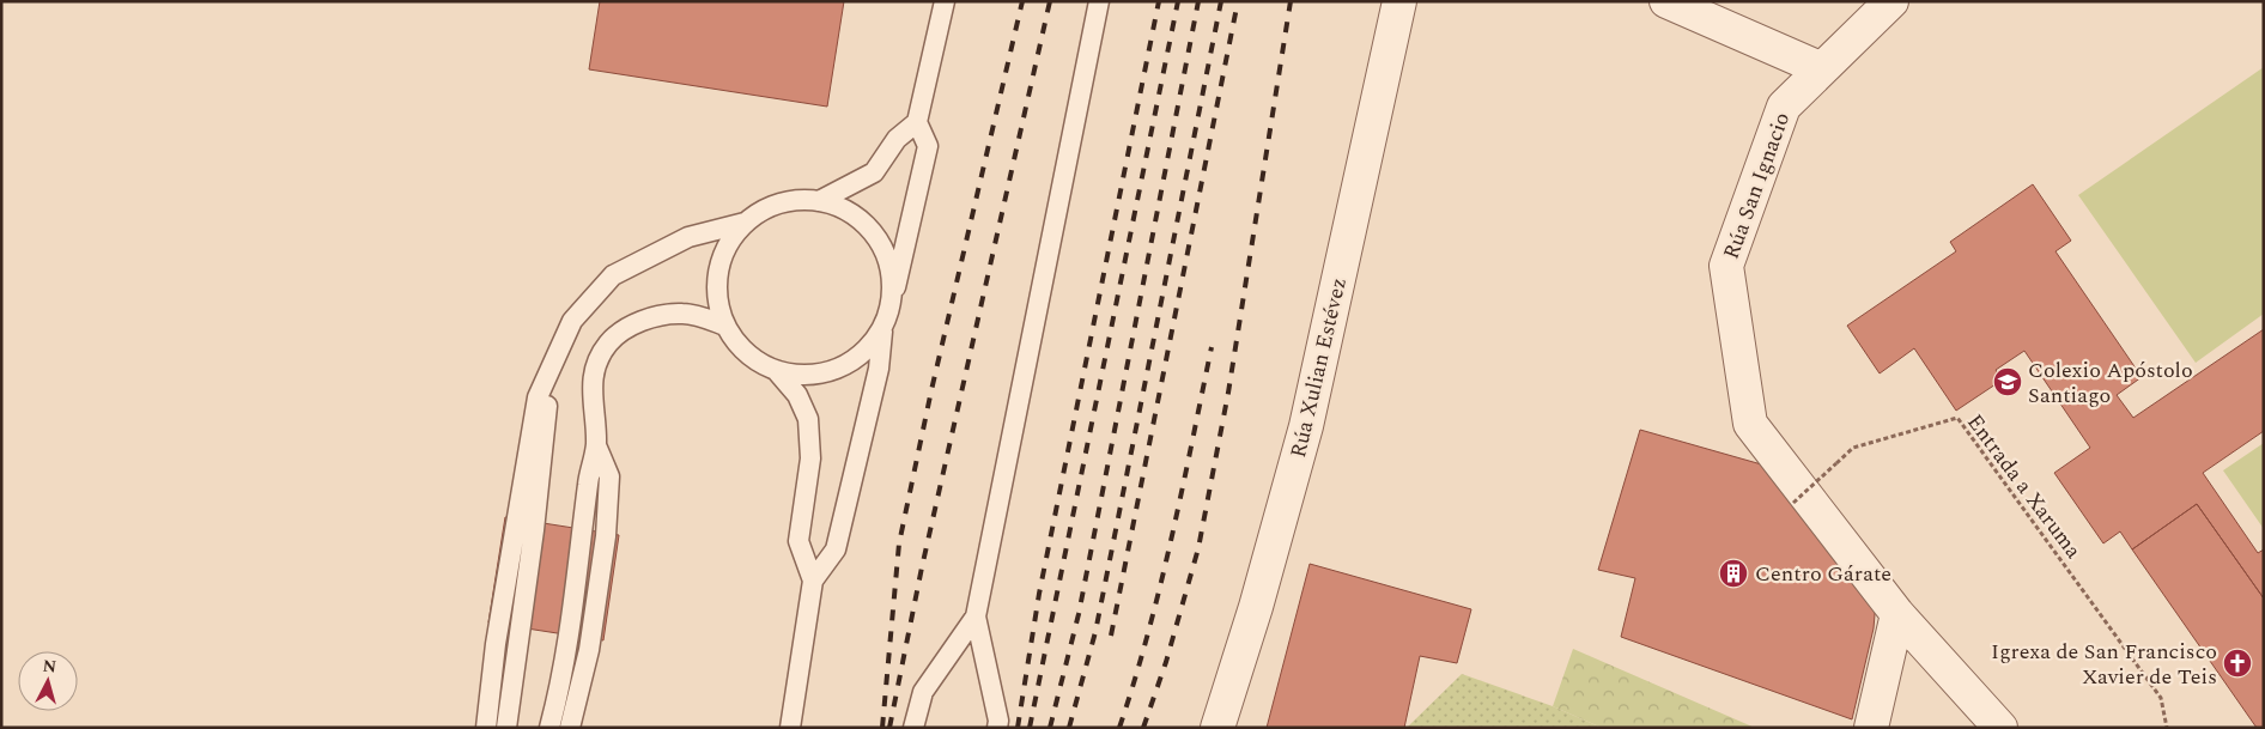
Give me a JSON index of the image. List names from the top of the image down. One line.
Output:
{"streets":{"street":["Rúa San Ignacio","Rúa Xulian Estévez"],"path":["Entrada a Xaruma"]},"places":{"school or university":["Colexio Apóstolo Santiago"],"building":["Centro Gárate"],"church":["Igrexa de San Francisco Xavier de Teis"]},"north":"top"}
